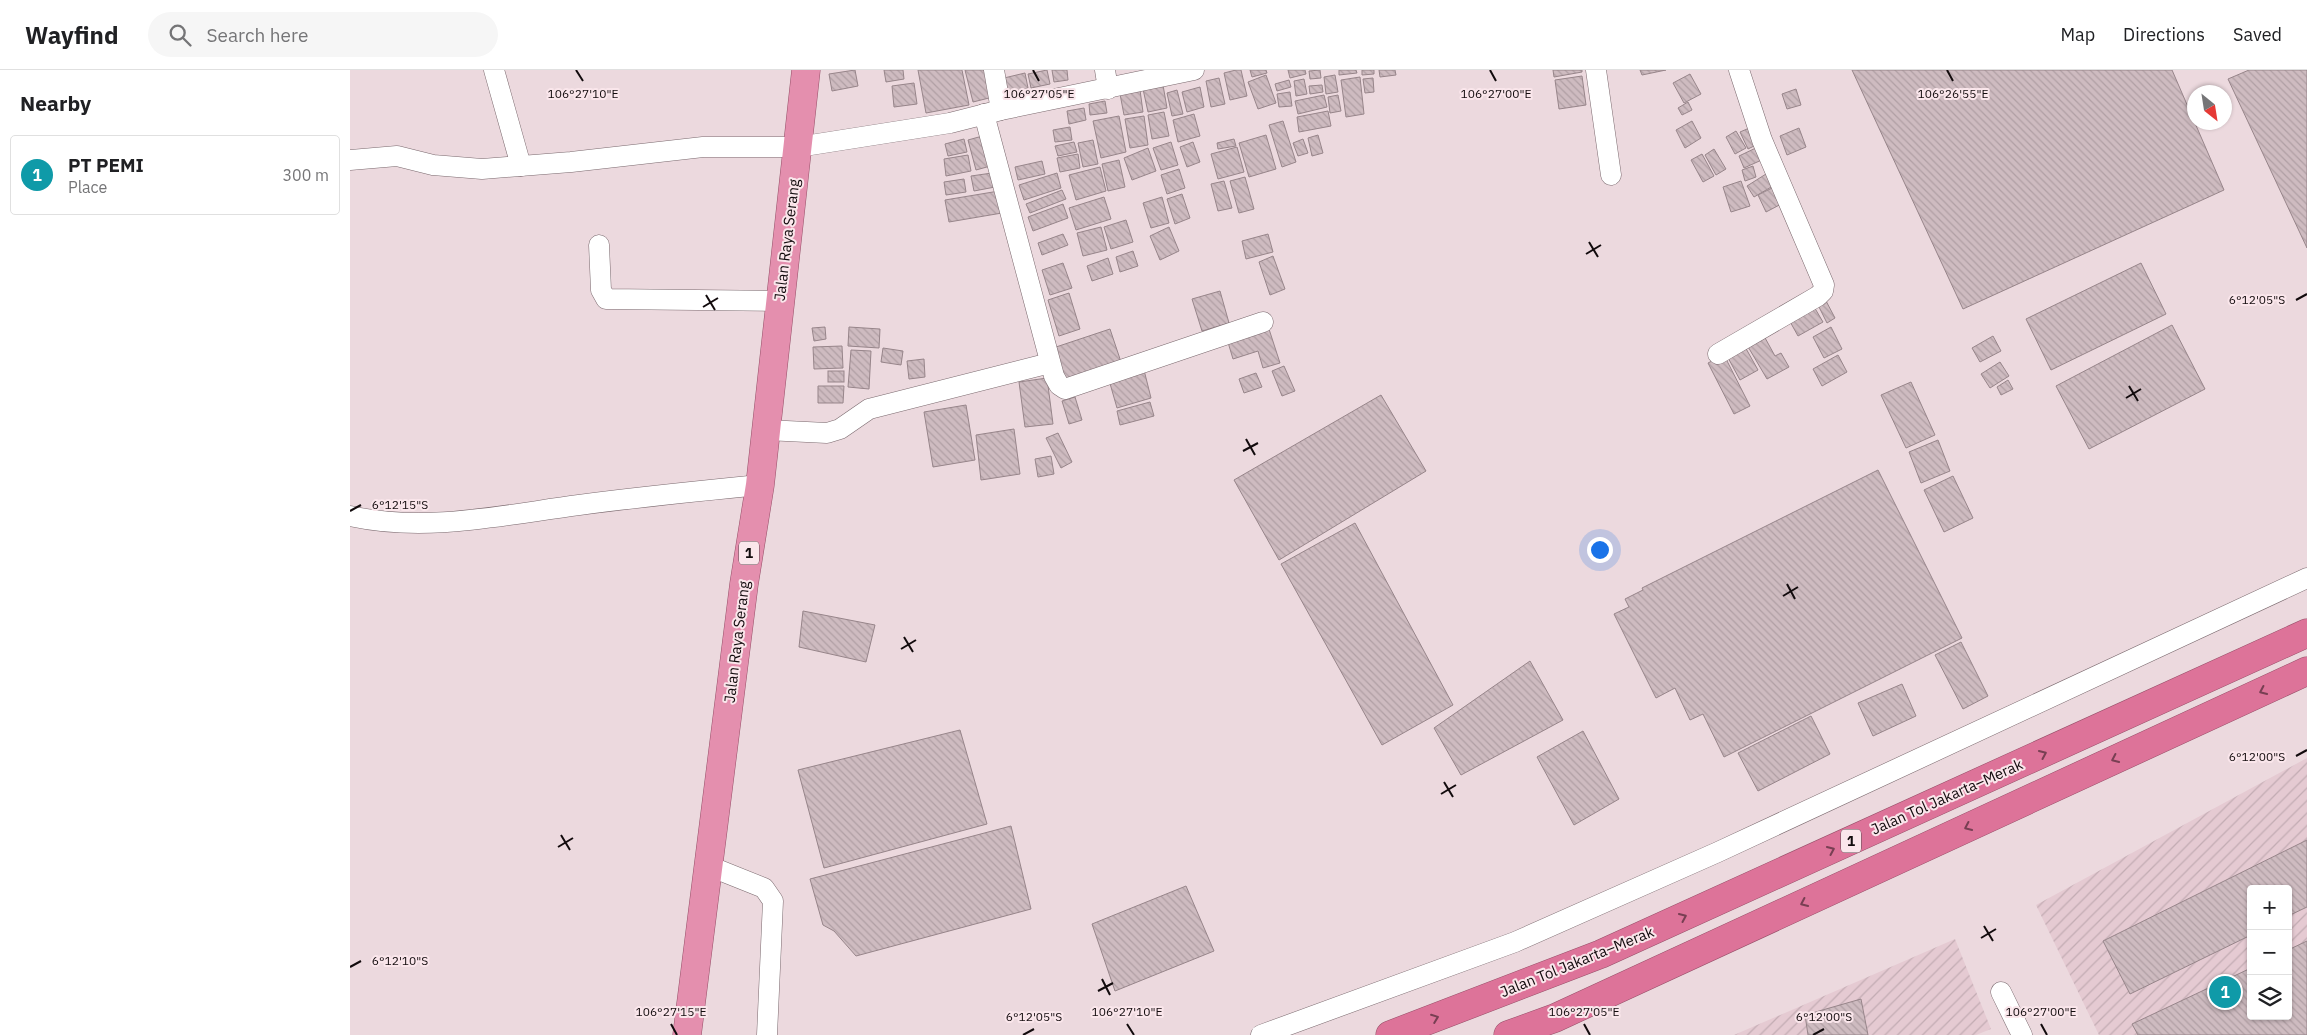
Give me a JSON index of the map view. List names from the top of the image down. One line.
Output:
{"streets":{"highway":["Jalan Raya Serang","1","Jalan Tol Jakarta–Merak"]},"north":"bottom right","page":{"header":"Wayfind","search":"Search here","nav":["Map","Directions","Saved"],"heading":"Nearby","list":[{"mark":"1","name":"PT PEMI","note":"Place","value":"300 m"}],"map_buttons":["+","−"],"pins":"1"},"coordinates":["106°26'55\"E","106°27'10\"E","106°27'05\"E","106°27'00\"E","6°12'05\"S","6°12'15\"S","6°12'00\"S","6°12'10\"S","106°27'15\"E"]}
